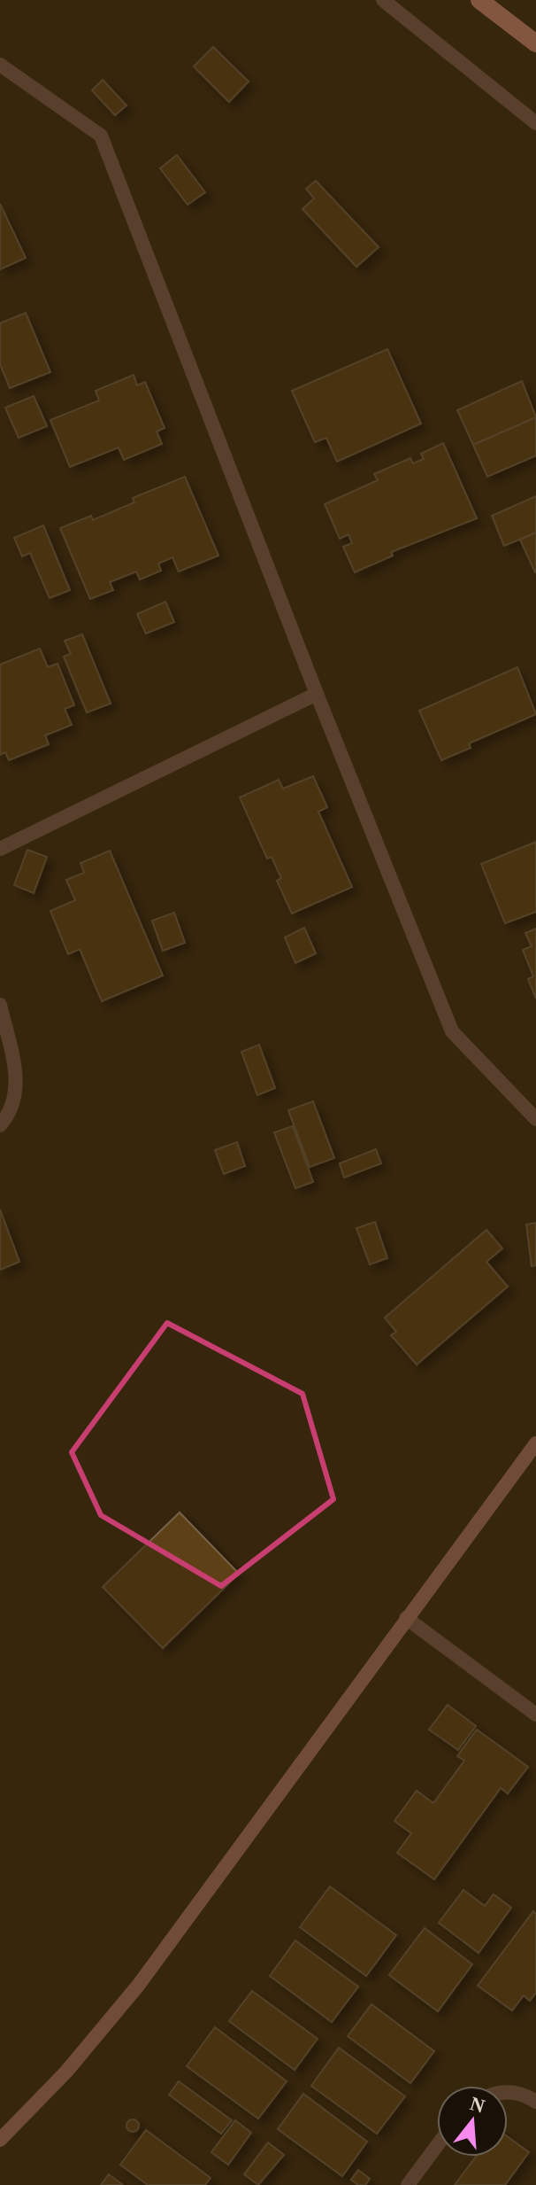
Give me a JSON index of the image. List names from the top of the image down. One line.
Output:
{"north":"top"}
